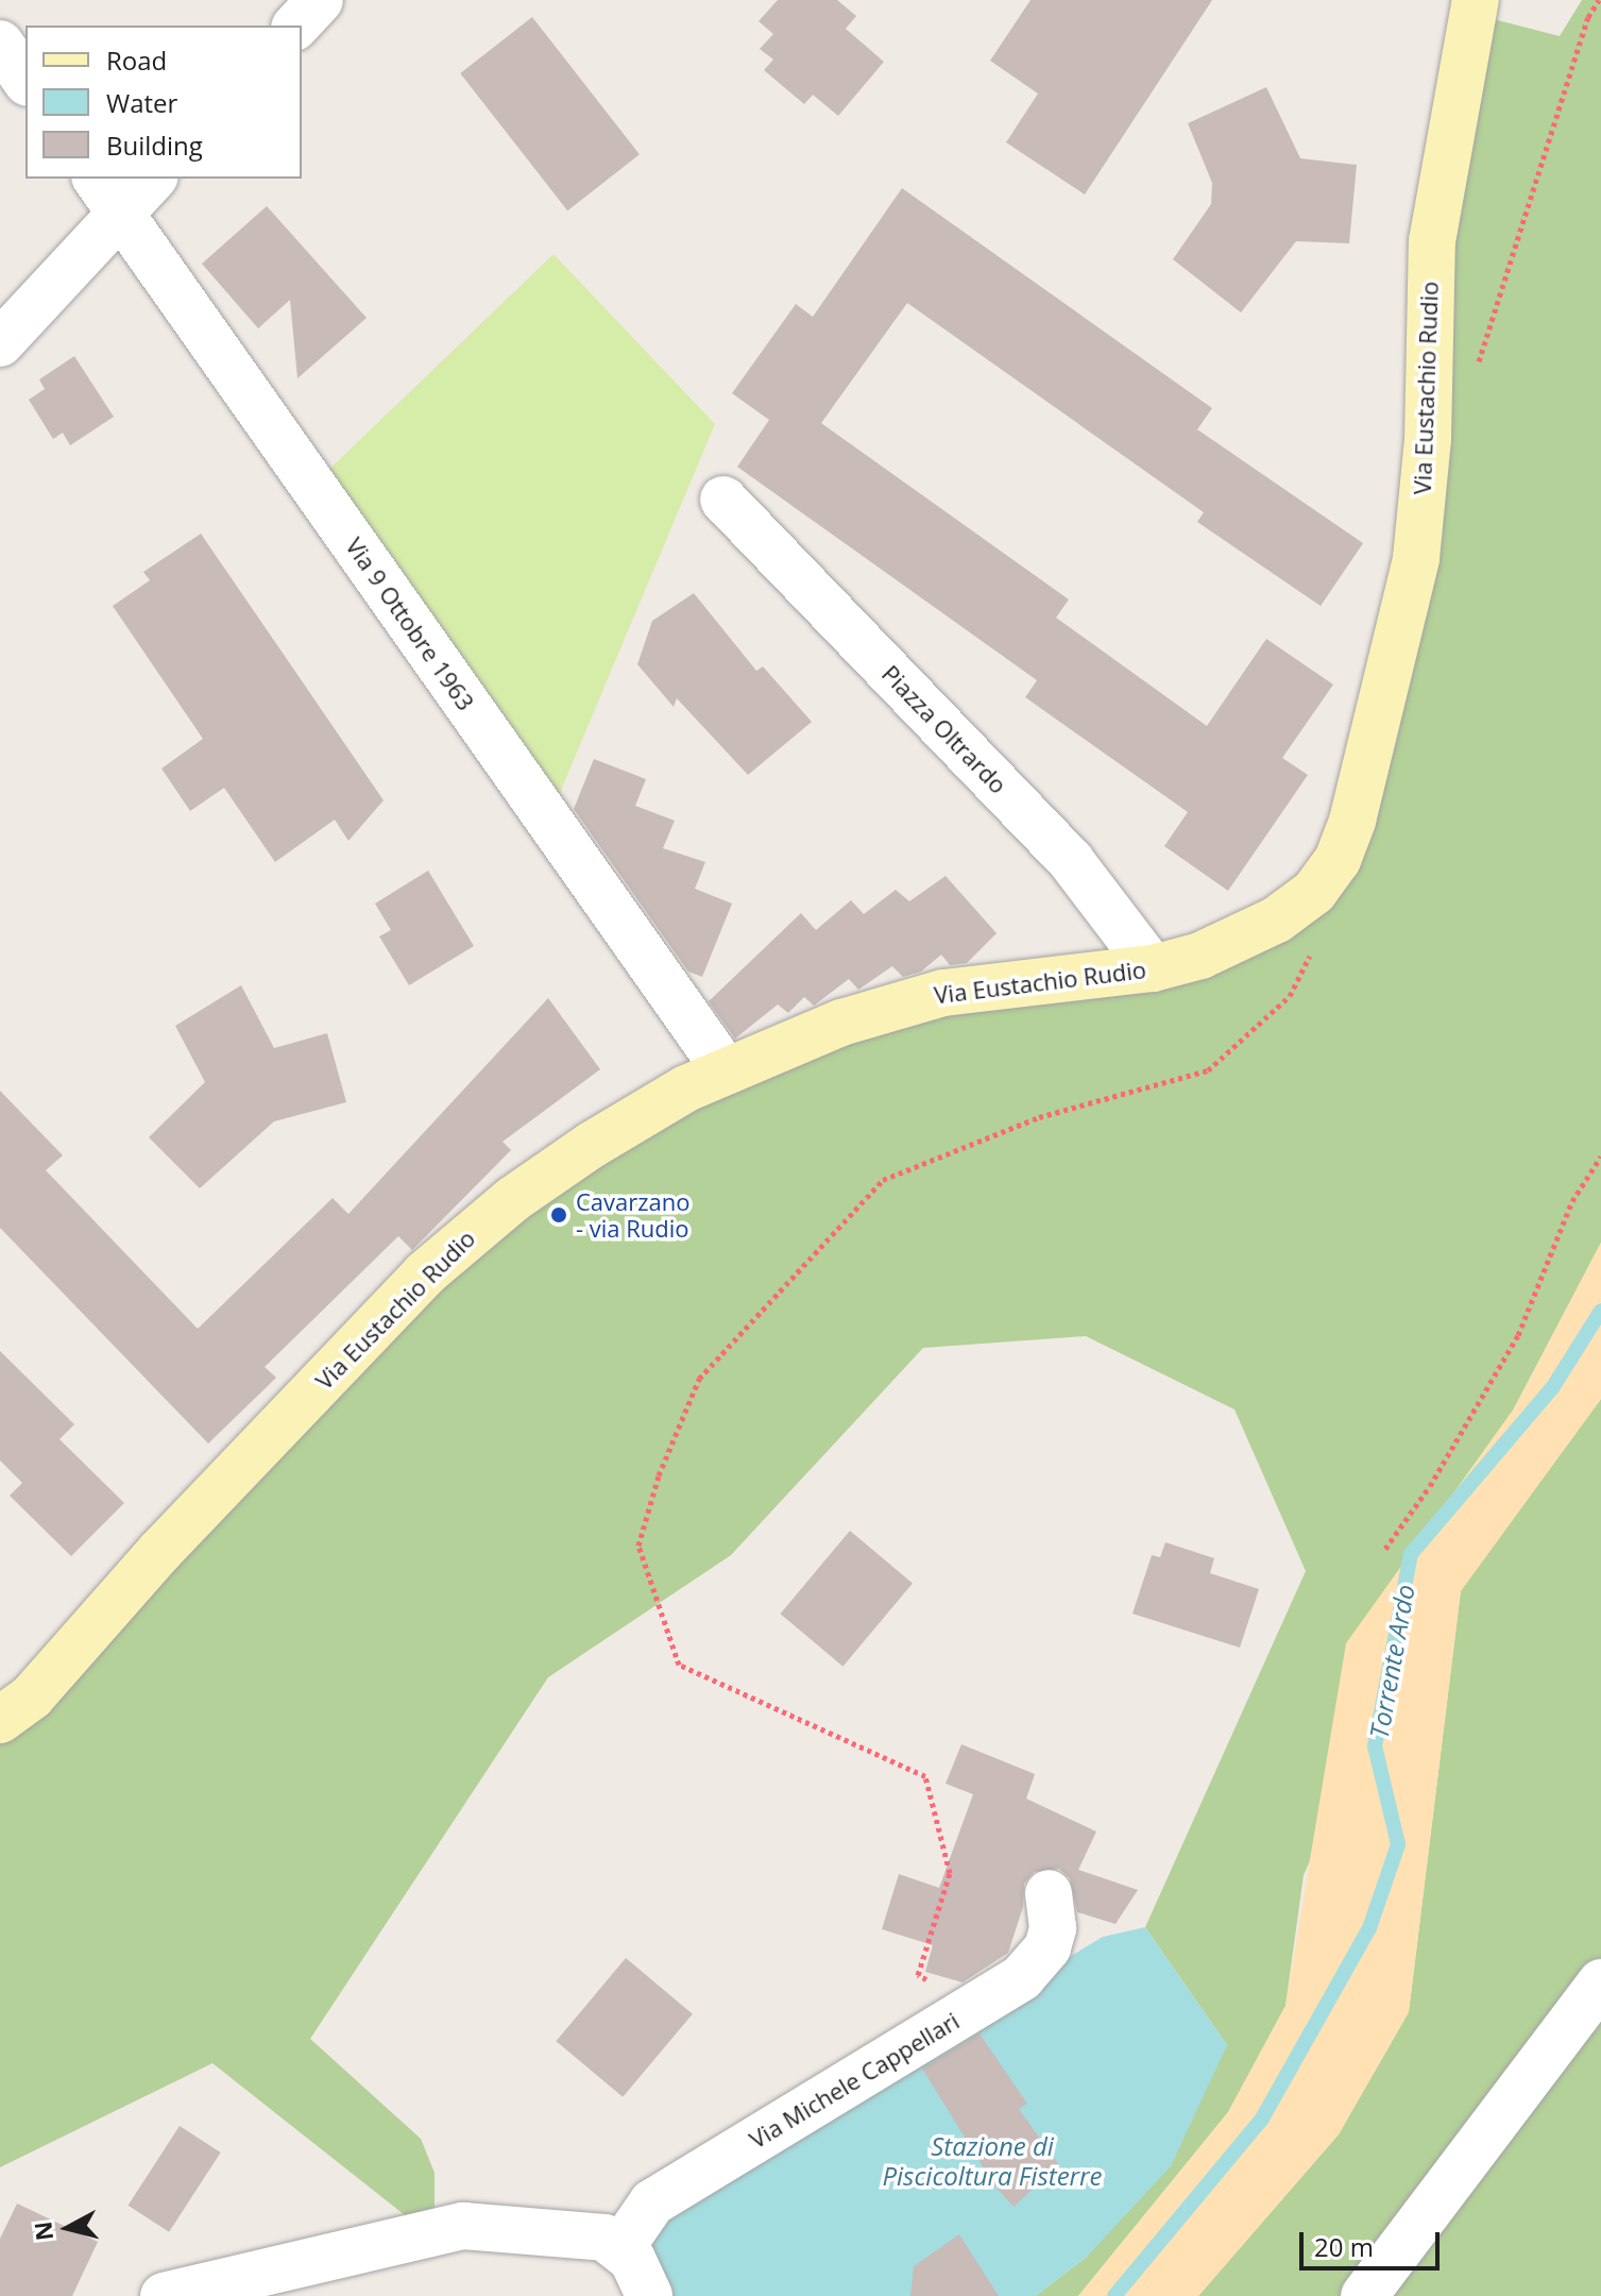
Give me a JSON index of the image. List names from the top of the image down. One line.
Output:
{"streets":{"street":["Via Eustachio Rudio","Via 9 Ottobre 1963","Piazza Oltrardo","Via Michele Cappellari"]},"crossings":[["Via Eustachio Rudio","Via 9 Ottobre 1963"],["Via Eustachio Rudio","Piazza Oltrardo"]],"water":["Torrente Ardo","Stazione di Piscicoltura Fisterre"],"places":["Cavarzano - via Rudio"],"legend":["Road","Water","Building"],"scale_bar":"20 m","north":"left"}
